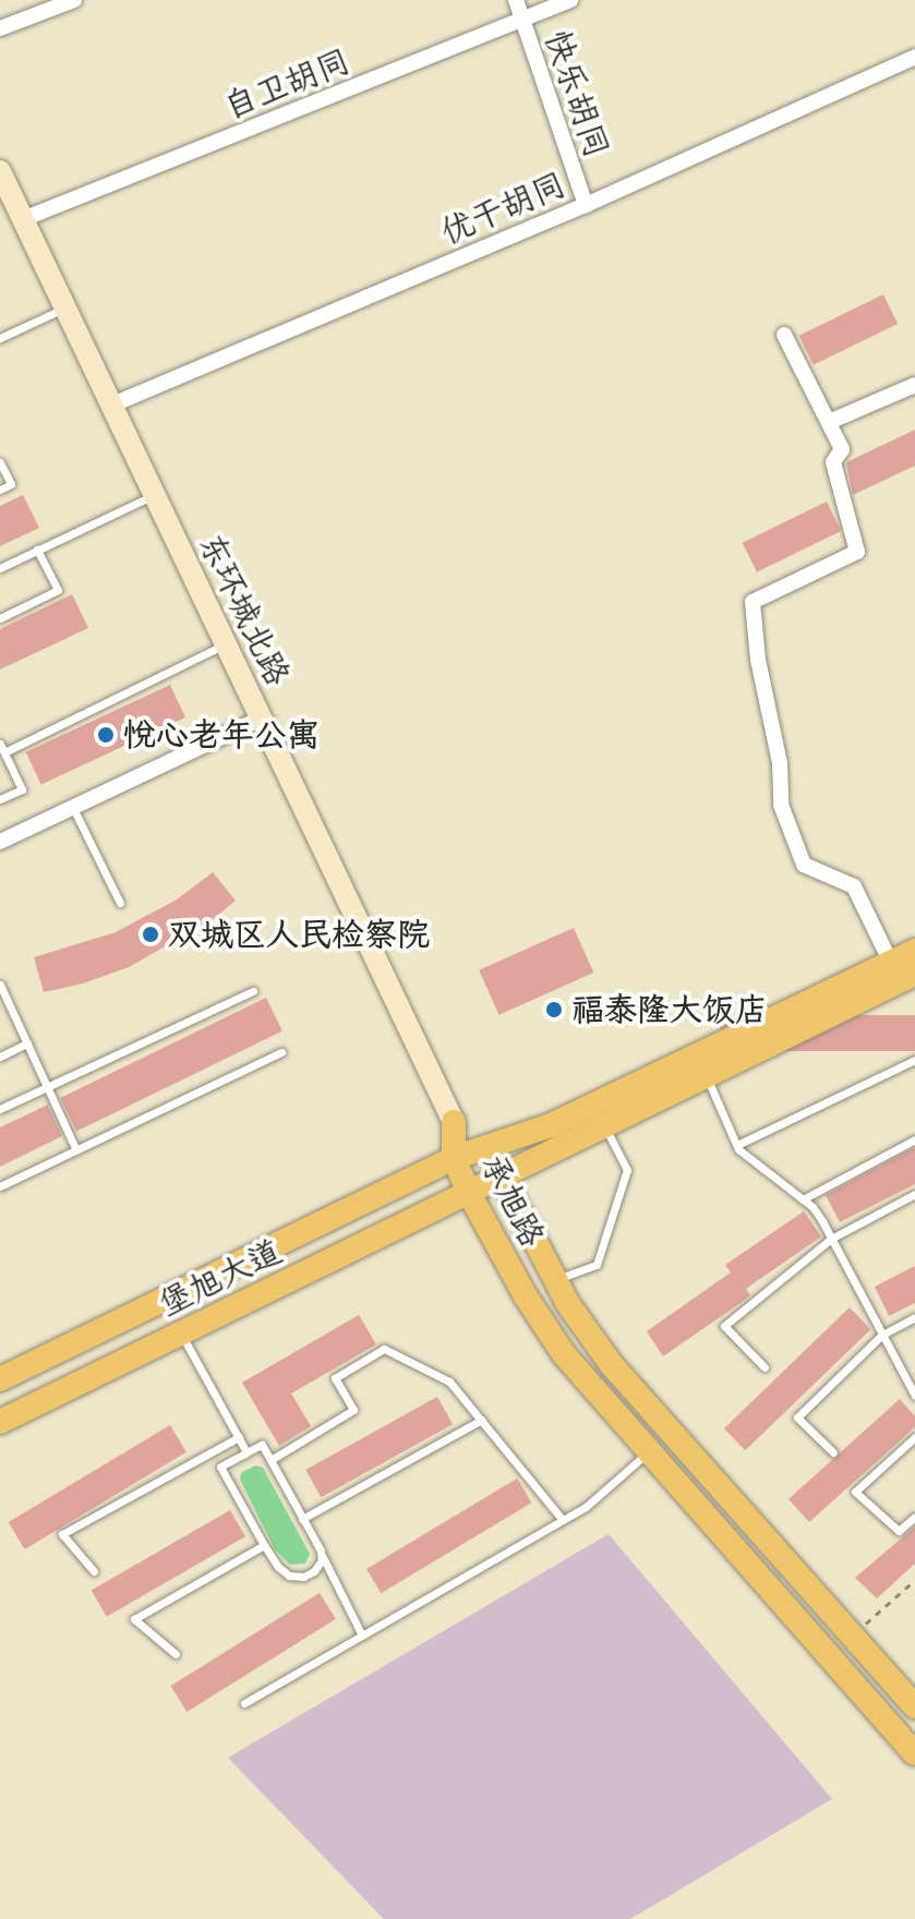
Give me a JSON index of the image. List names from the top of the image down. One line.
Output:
{"streets":{"main road":["东环城北路","承旭路","堡旭大道"],"street":["自卫胡同","快乐胡同","优干胡同"]},"crossings":[["自卫胡同","快乐胡同"],["自卫胡同","东环城北路"],["快乐胡同","优干胡同"],["优干胡同","东环城北路"],["东环城北路","承旭路"],["承旭路","堡旭大道"]],"places":["悦心老年公寓","双城区人民检察院","福泰隆大饭店"]}
